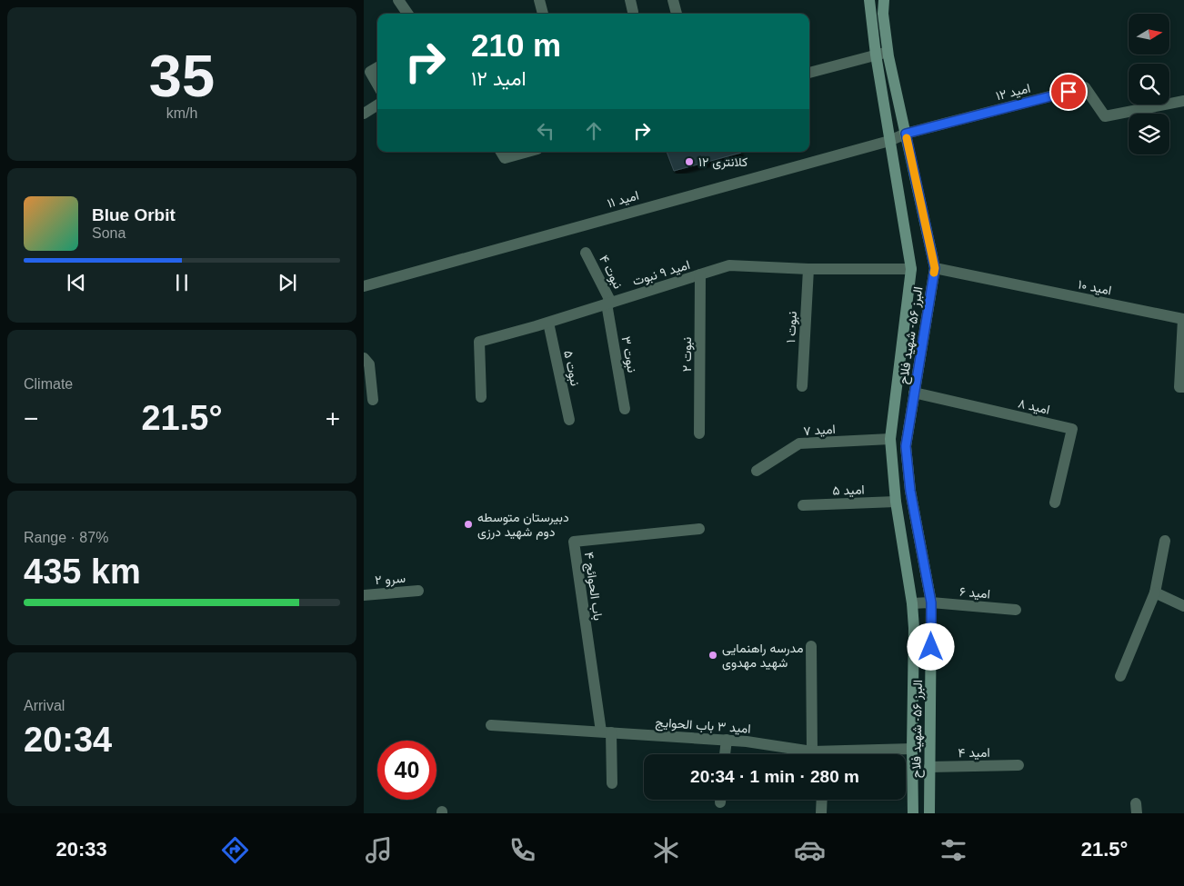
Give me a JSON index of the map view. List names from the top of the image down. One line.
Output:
{"streets":{"street":["امید ۱۲","امید ۱۱","نبوت ۴","امید ۹ نبوت","امید ۱۰","نبوت ۱","البرز ۵۶- شهید فلاح","نبوت ۳","نبوت ۲","نبوت ۵","امید ۸","امید ۷","امید ۵","سرو ۲","باب الحوائج ۴","امید ۶","امید ۳ باب الحوایج","امید ۴"]},"crossings":[["امید ۱۲","امید ۱۱"],["امید ۱۲","البرز ۵۶- شهید فلاح"],["امید ۱۱","البرز ۵۶- شهید فلاح"],["نبوت ۴","امید ۹ نبوت"],["نبوت ۴","نبوت ۳"],["امید ۹ نبوت","نبوت ۱"],["امید ۹ نبوت","البرز ۵۶- شهید فلاح"],["امید ۹ نبوت","نبوت ۳"],["امید ۹ نبوت","نبوت ۲"],["امید ۹ نبوت","نبوت ۵"],["امید ۱۰","البرز ۵۶- شهید فلاح"],["البرز ۵۶- شهید فلاح","امید ۸"],["البرز ۵۶- شهید فلاح","امید ۷"],["البرز ۵۶- شهید فلاح","امید ۵"],["البرز ۵۶- شهید فلاح","امید ۶"],["البرز ۵۶- شهید فلاح","امید ۳ باب الحوایج"],["البرز ۵۶- شهید فلاح","امید ۴"],["باب الحوائج ۴","امید ۳ باب الحوایج"]],"places":["کلانتری ۱۲","دبیرستان متوسطه دوم شهید درزی","مدرسه راهنمایی شهید مهدوی"],"north":"right","page":{"tile":[["35","km/h"],"Climate",["Range · 87%","435 km"],["Arrival","20:34"]],"turn":["210 m","امید ۱۲"],"song":["Blue Orbit","Sona"],"heat":["−","21.5°","+"],"limit":"40","trip":"20:34 · 1 min · 280 m","tabs":["20:33","21.5°"]}}
